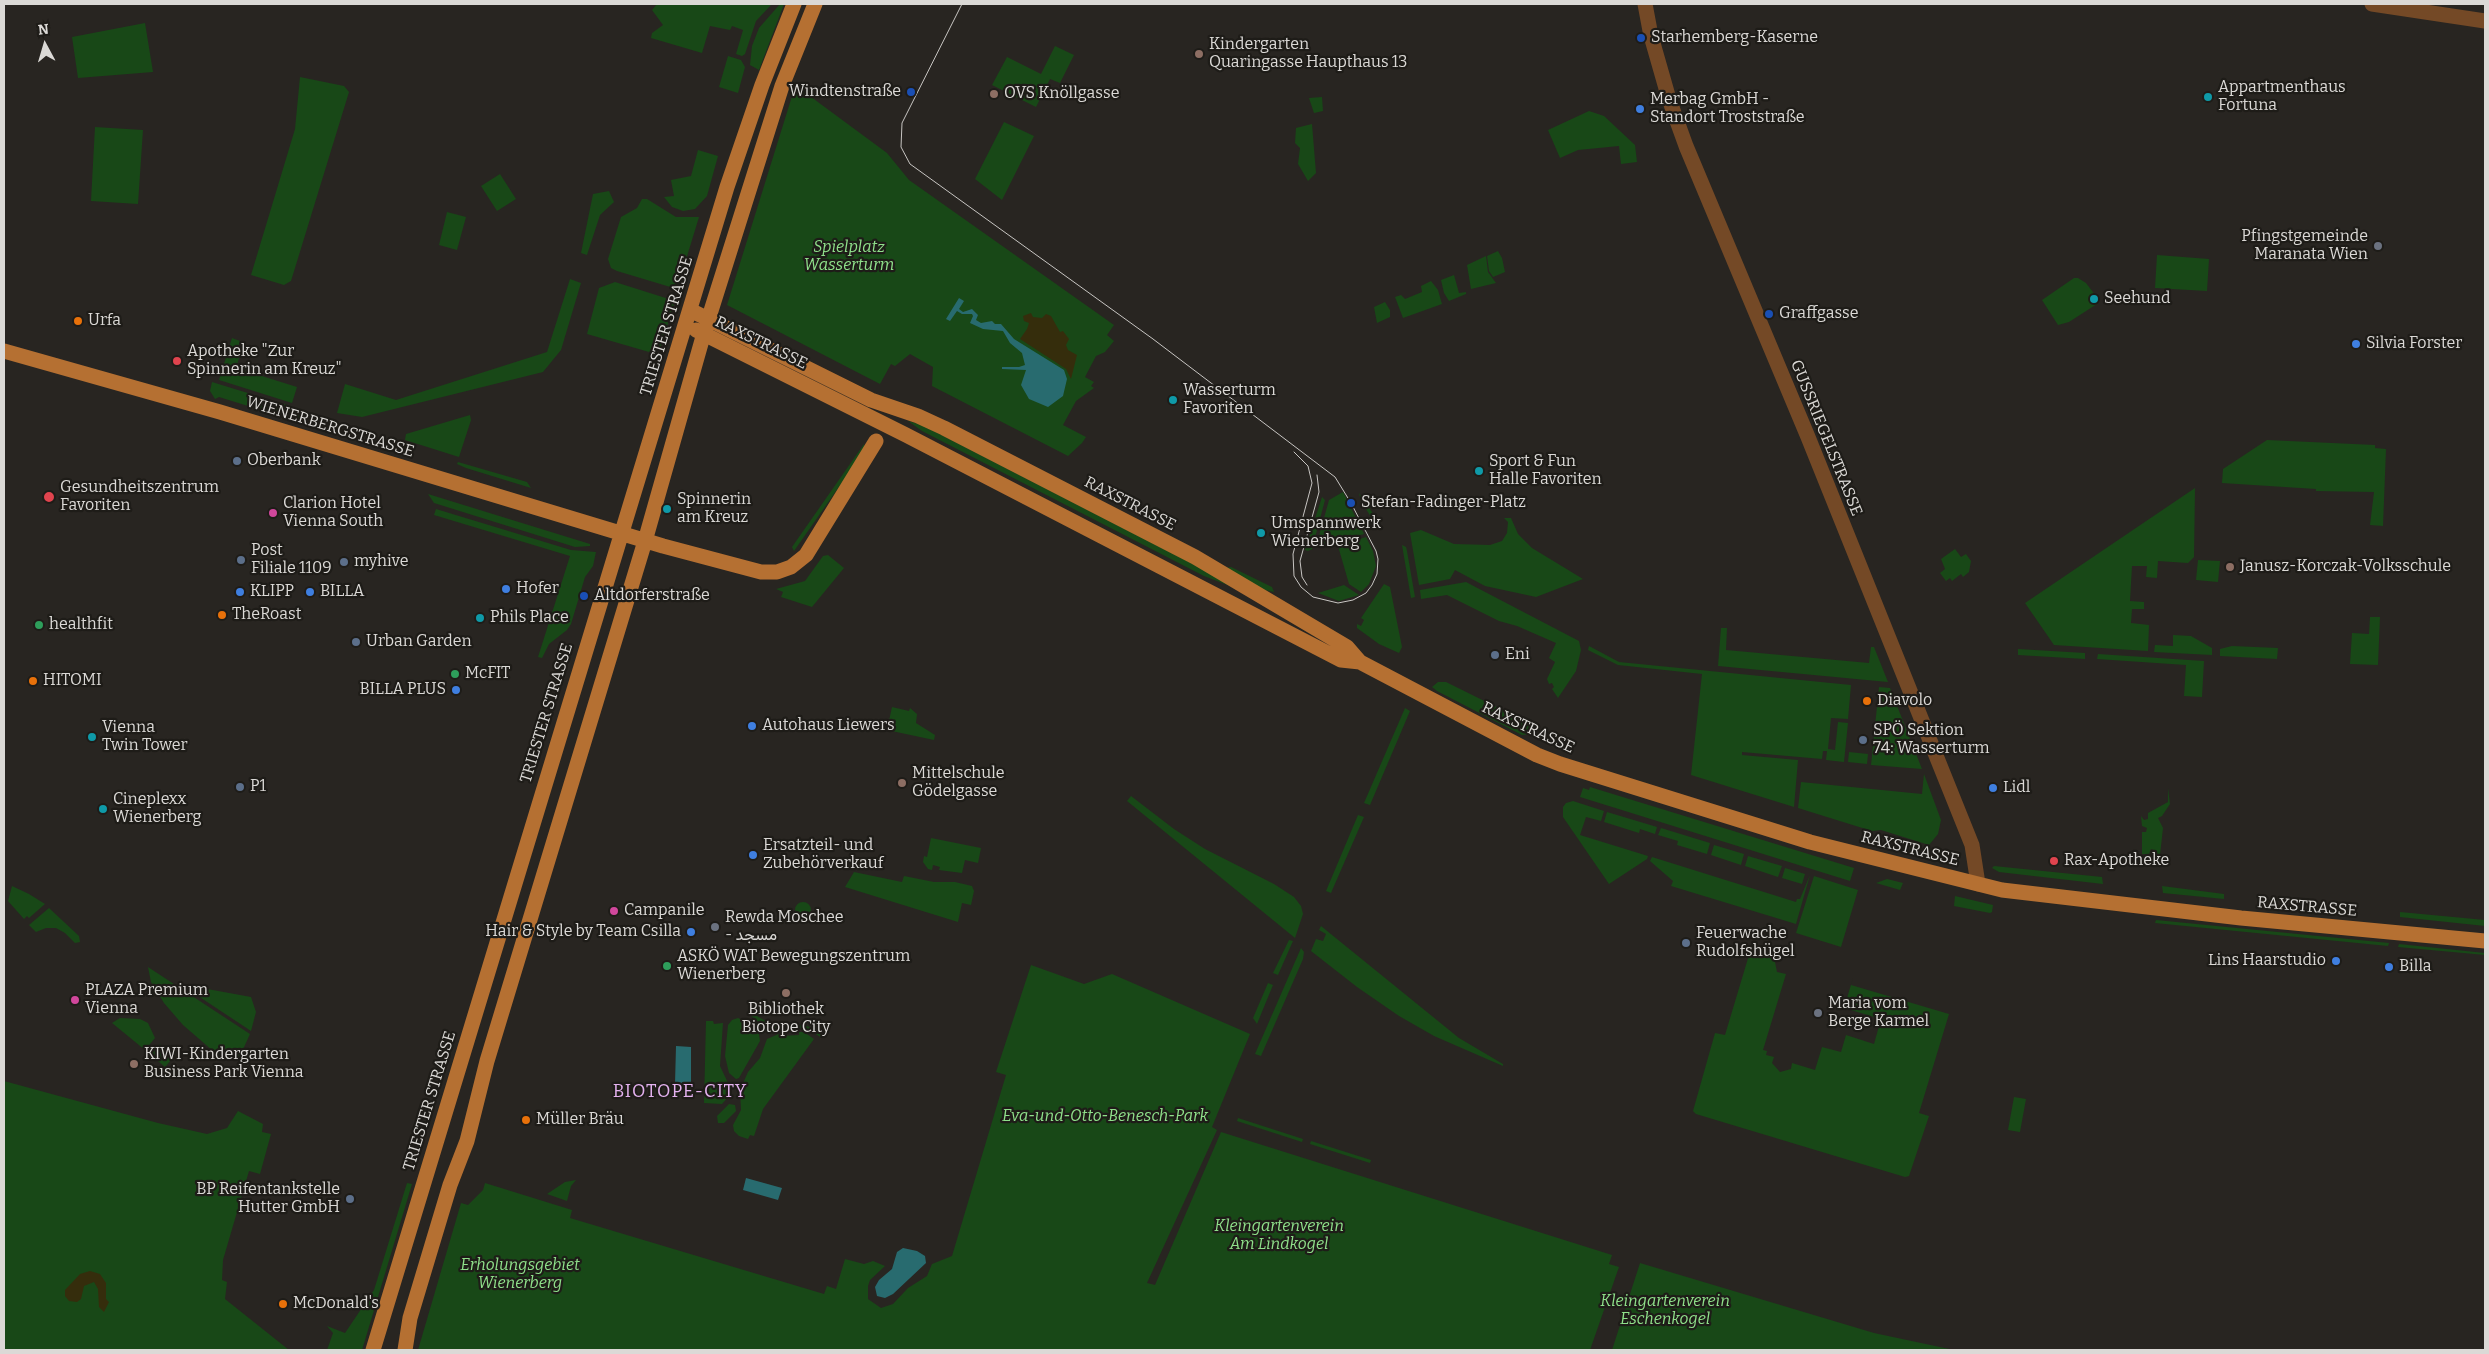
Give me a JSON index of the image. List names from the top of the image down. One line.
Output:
{"streets":{"main road":["TRIESTER STRASSE","RAXSTRASSE","WIENERBERGSTRASSE"],"street":["GUSSRIEGELSTRASSE"]},"crossings":[["TRIESTER STRASSE","RAXSTRASSE"],["TRIESTER STRASSE","WIENERBERGSTRASSE"],["RAXSTRASSE","GUSSRIEGELSTRASSE"]],"districts":["BIOTOPE-CITY"],"parks":["Spielplatz Wasserturm","Eva-und-Otto-Benesch-Park","Kleingartenverein Am Lindkogel","Erholungsgebiet Wienerberg","Kleingartenverein Eschenkogel"],"places":["Starhemberg-Kaserne","Kindergarten Quaringasse Haupthaus 13","Windtenstraße","OVS Knöllgasse","Appartmenthaus Fortuna","Merbag GmbH - Standort Troststraße","Pfingstgemeinde Maranata Wien","Seehund","Graffgasse","Urfa","Silvia Forster","Apotheke \"Zur Spinnerin am Kreuz\"","Wasserturm Favoriten","Oberbank","Sport & Fun Halle Favoriten","Gesundheitszentrum Favoriten","Stefan-Fadinger-Platz","Spinnerin am Kreuz","Clarion Hotel Vienna South","Umspannwerk Wienerberg","Post Filiale 1109","myhive","Janusz-Korczak-Volksschule","Hofer","KLIPP","BILLA","Altdorferstraße","TheRoast","Phils Place","healthfit","Urban Garden","Eni","McFIT","HITOMI","BILLA PLUS","Diavolo","Autohaus Liewers","Vienna Twin Tower","SPÖ Sektion 74: Wasserturm","Mittelschule Gödelgasse","P1","Lidl","Cineplexx Wienerberg","Ersatzteil- und Zubehörverkauf","Rax-Apotheke","Campanile","Rewda Moschee - مسجد","Hair & Style by Team Csilla","Feuerwache Rudolfshügel","Lins Haarstudio","ASKÖ WAT Bewegungszentrum Wienerberg","Billa","Bibliothek Biotope City","PLAZA Premium Vienna","Maria vom Berge Karmel","KIWI-Kindergarten Business Park Vienna","Müller Bräu","BP Reifentankstelle Hutter GmbH","McDonald's"],"north":"top"}
